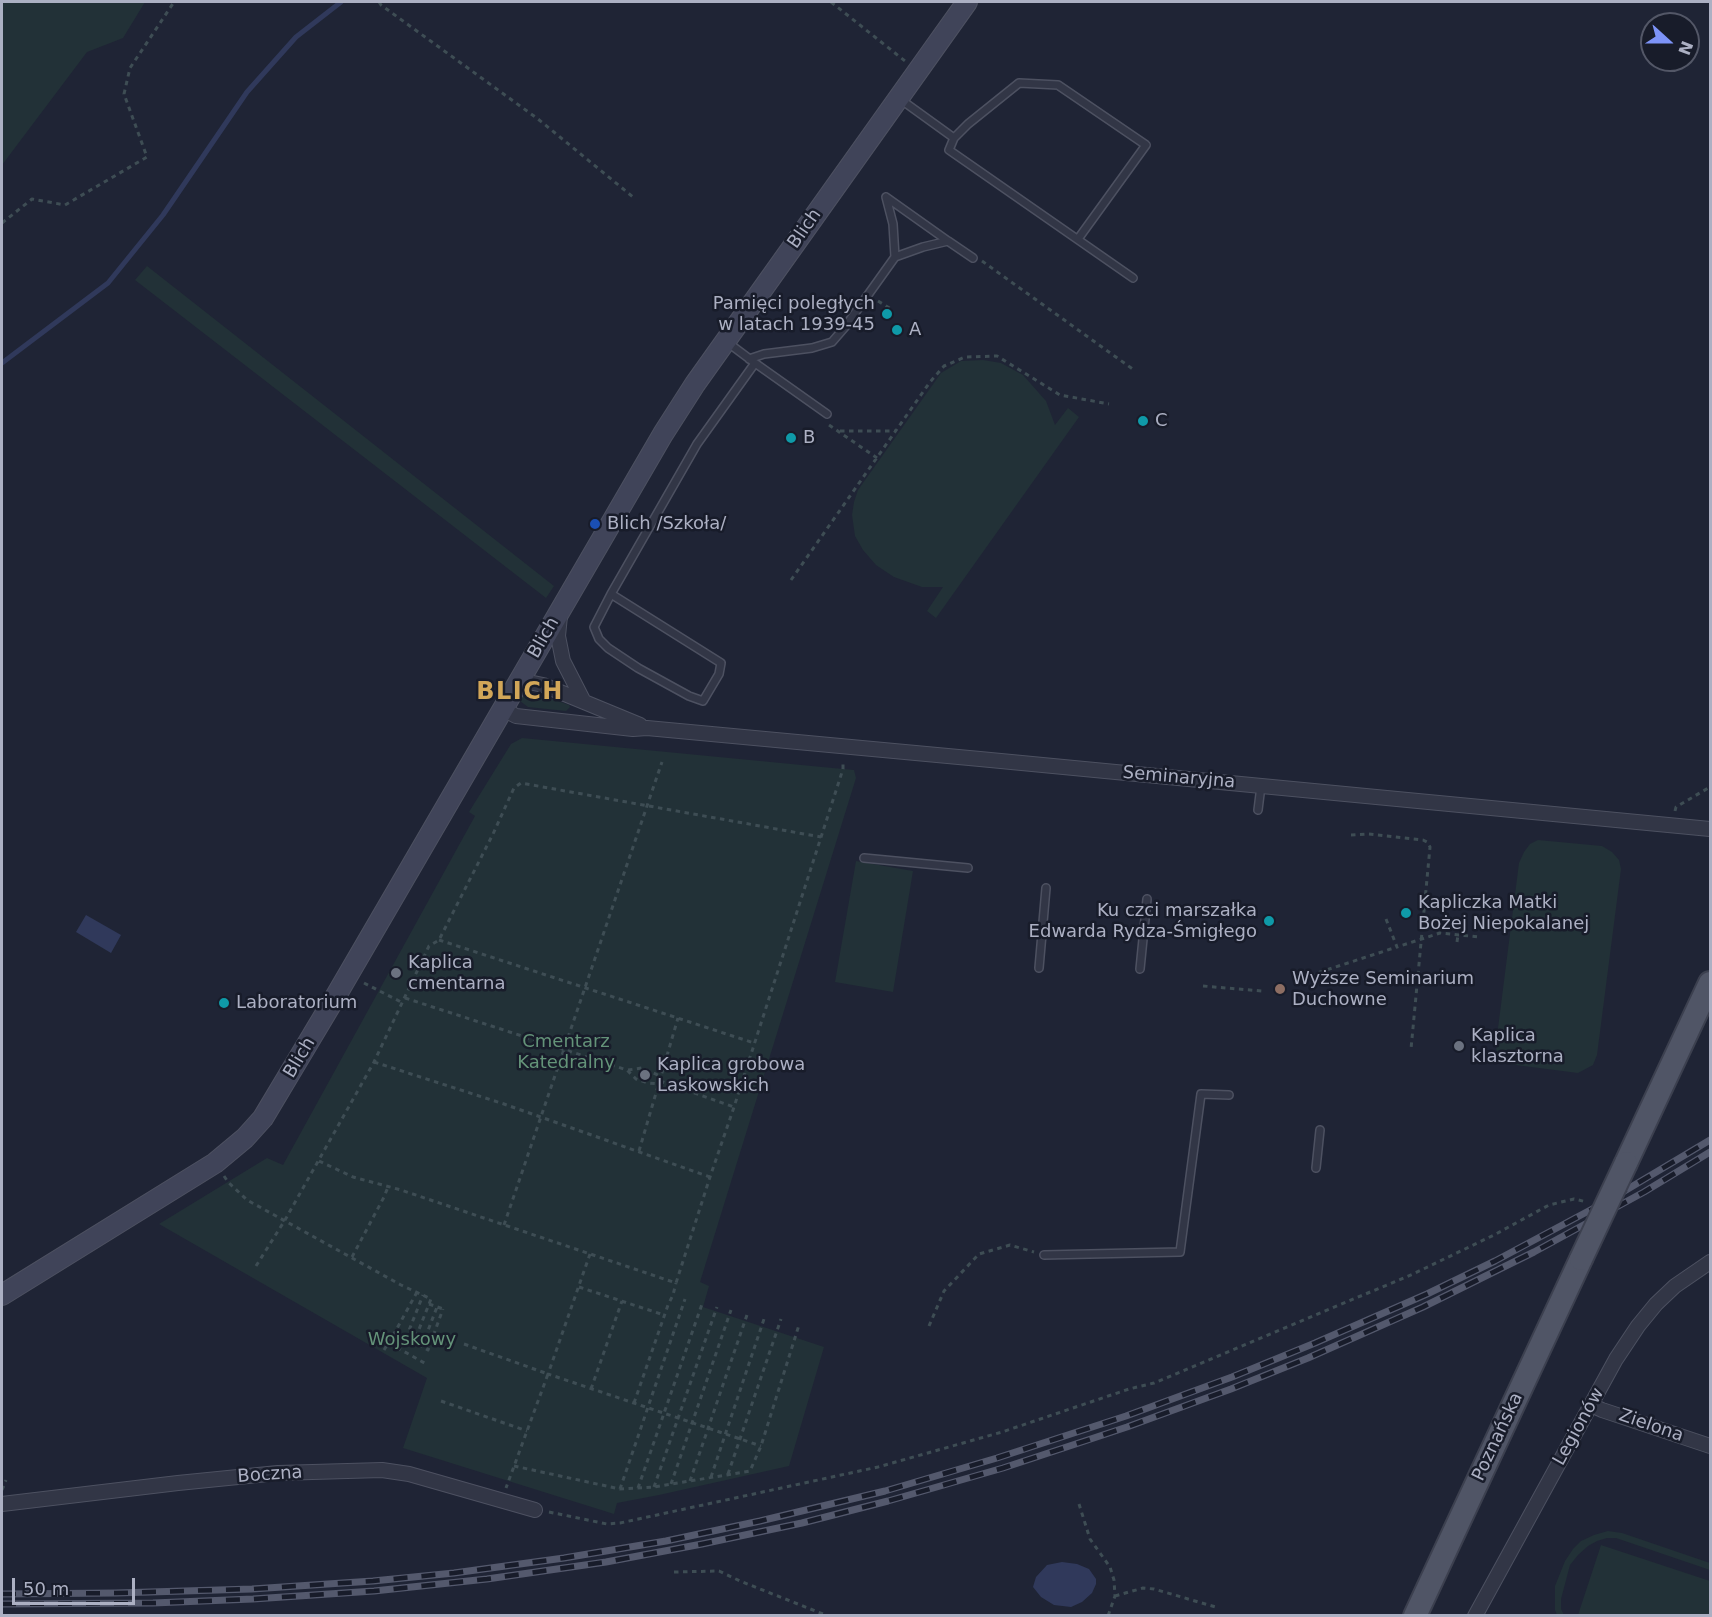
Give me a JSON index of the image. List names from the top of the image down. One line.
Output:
{"streets":{"main road":["Poznańska"],"street":["Blich","Seminaryjna","Zielona","Legionów","Boczna"]},"crossings":[["Blich","Seminaryjna"],["Zielona","Legionów"]],"districts":["BLICH"],"parks":["Cmentarz Katedralny","Wojskowy"],"places":["Pamięci poległych w latach 1939-45","A","C","B","Blich /Szkoła/","Kapliczka Matki Bożej Niepokalanej","Ku czci marszałka Edwarda Rydza-Śmigłego","Kaplica cmentarna","Wyższe Seminarium Duchowne","Laboratorium","Kaplica klasztorna","Kaplica grobowa Laskowskich"],"scale_bar":"50 m","north":"right"}
